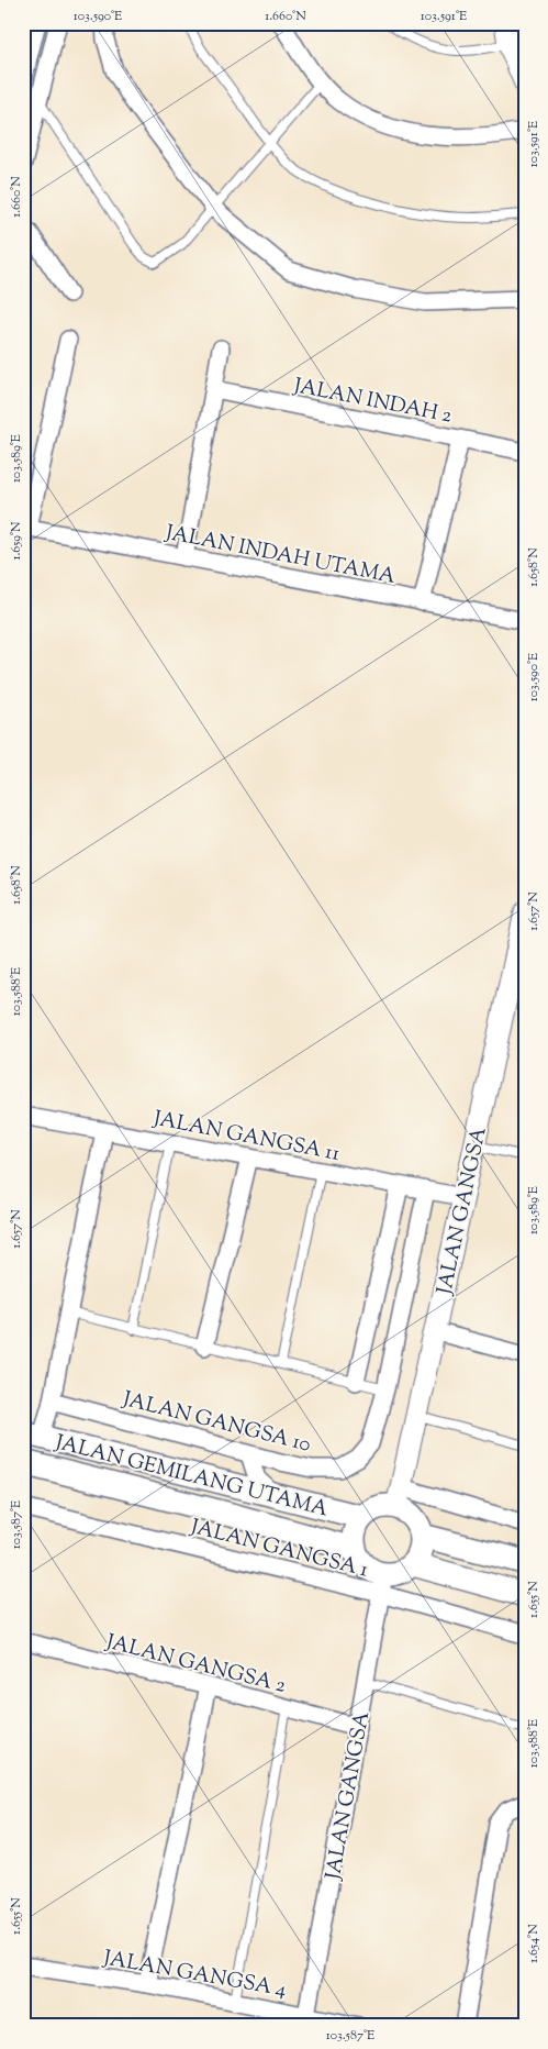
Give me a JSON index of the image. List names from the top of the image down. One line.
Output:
{"streets":{"main road":["JALAN GEMILANG UTAMA"],"street":["JALAN INDAH 2","JALAN INDAH UTAMA","JALAN GANGSA 11","JALAN GANGSA","JALAN GANGSA 10","JALAN GANGSA 1","JALAN GANGSA 2","JALAN GANGSA 4"]},"crossings":[["JALAN GANGSA 11","JALAN GANGSA"],["JALAN GANGSA 11","JALAN GANGSA 10"],["JALAN GANGSA","JALAN GEMILANG UTAMA"],["JALAN GANGSA","JALAN GANGSA 1"],["JALAN GANGSA","JALAN GANGSA 2"],["JALAN GANGSA","JALAN GANGSA 4"],["JALAN GEMILANG UTAMA","JALAN GANGSA 1"]],"coordinates":["103.590°E","1.660°N","103.591°E","103.589°E","1.659°N","1.658°N","1.657°N","103.588°E","103.587°E","1.655°N","1.654°N"]}
